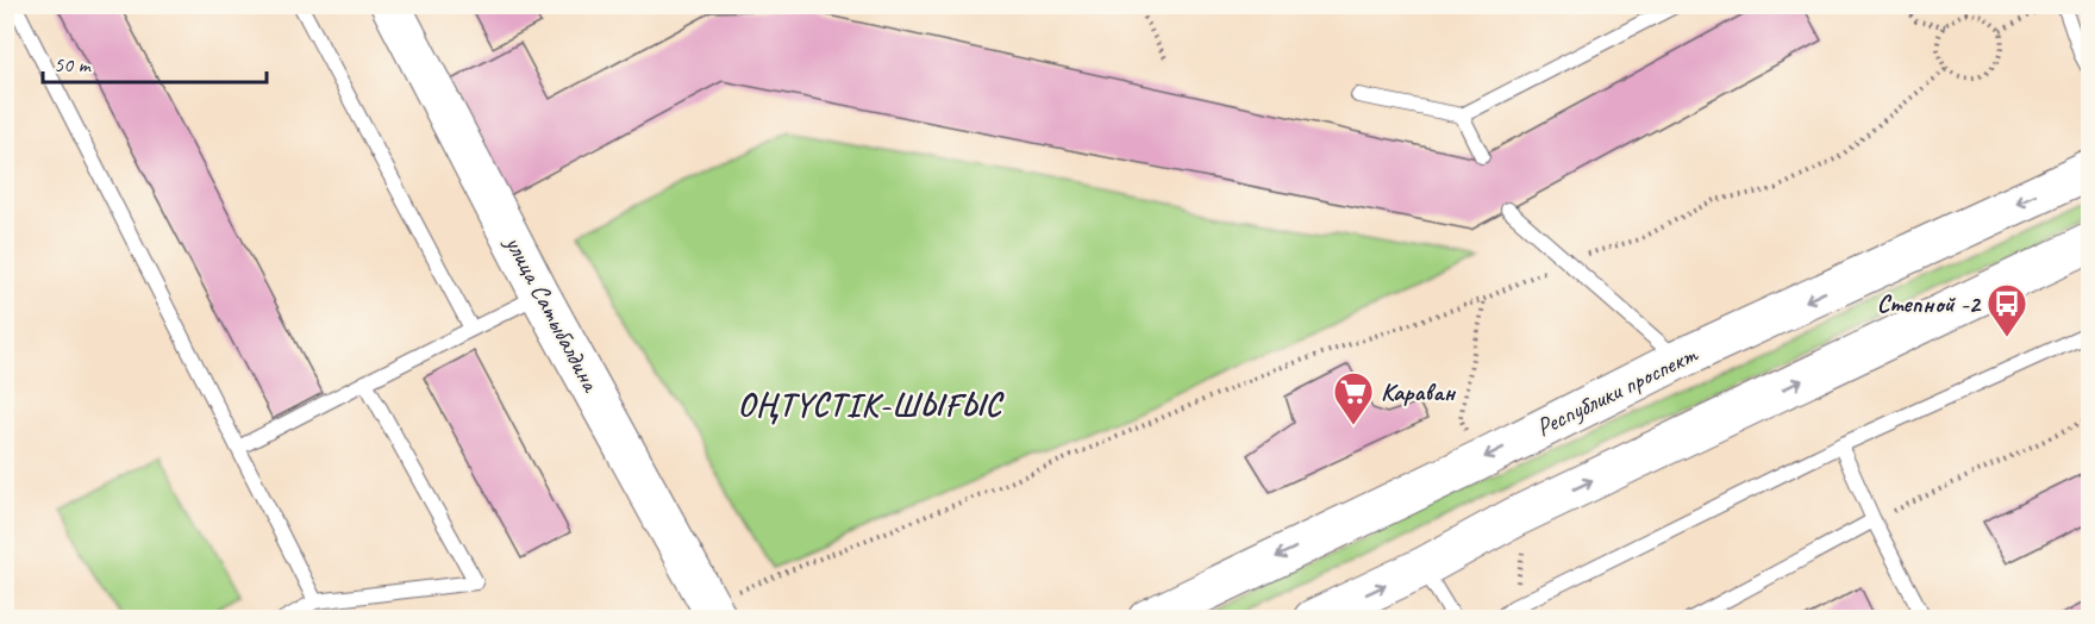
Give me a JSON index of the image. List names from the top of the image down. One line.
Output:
{"streets":{"main road":["улица Сатыбалдина","Республики проспект"]},"districts":["ОҢТҮСТІК-ШЫҒЫС"],"places":{"bus stop":["Степной -2"],"supermarket":["Караван"]},"scale_bar":"50 m"}
